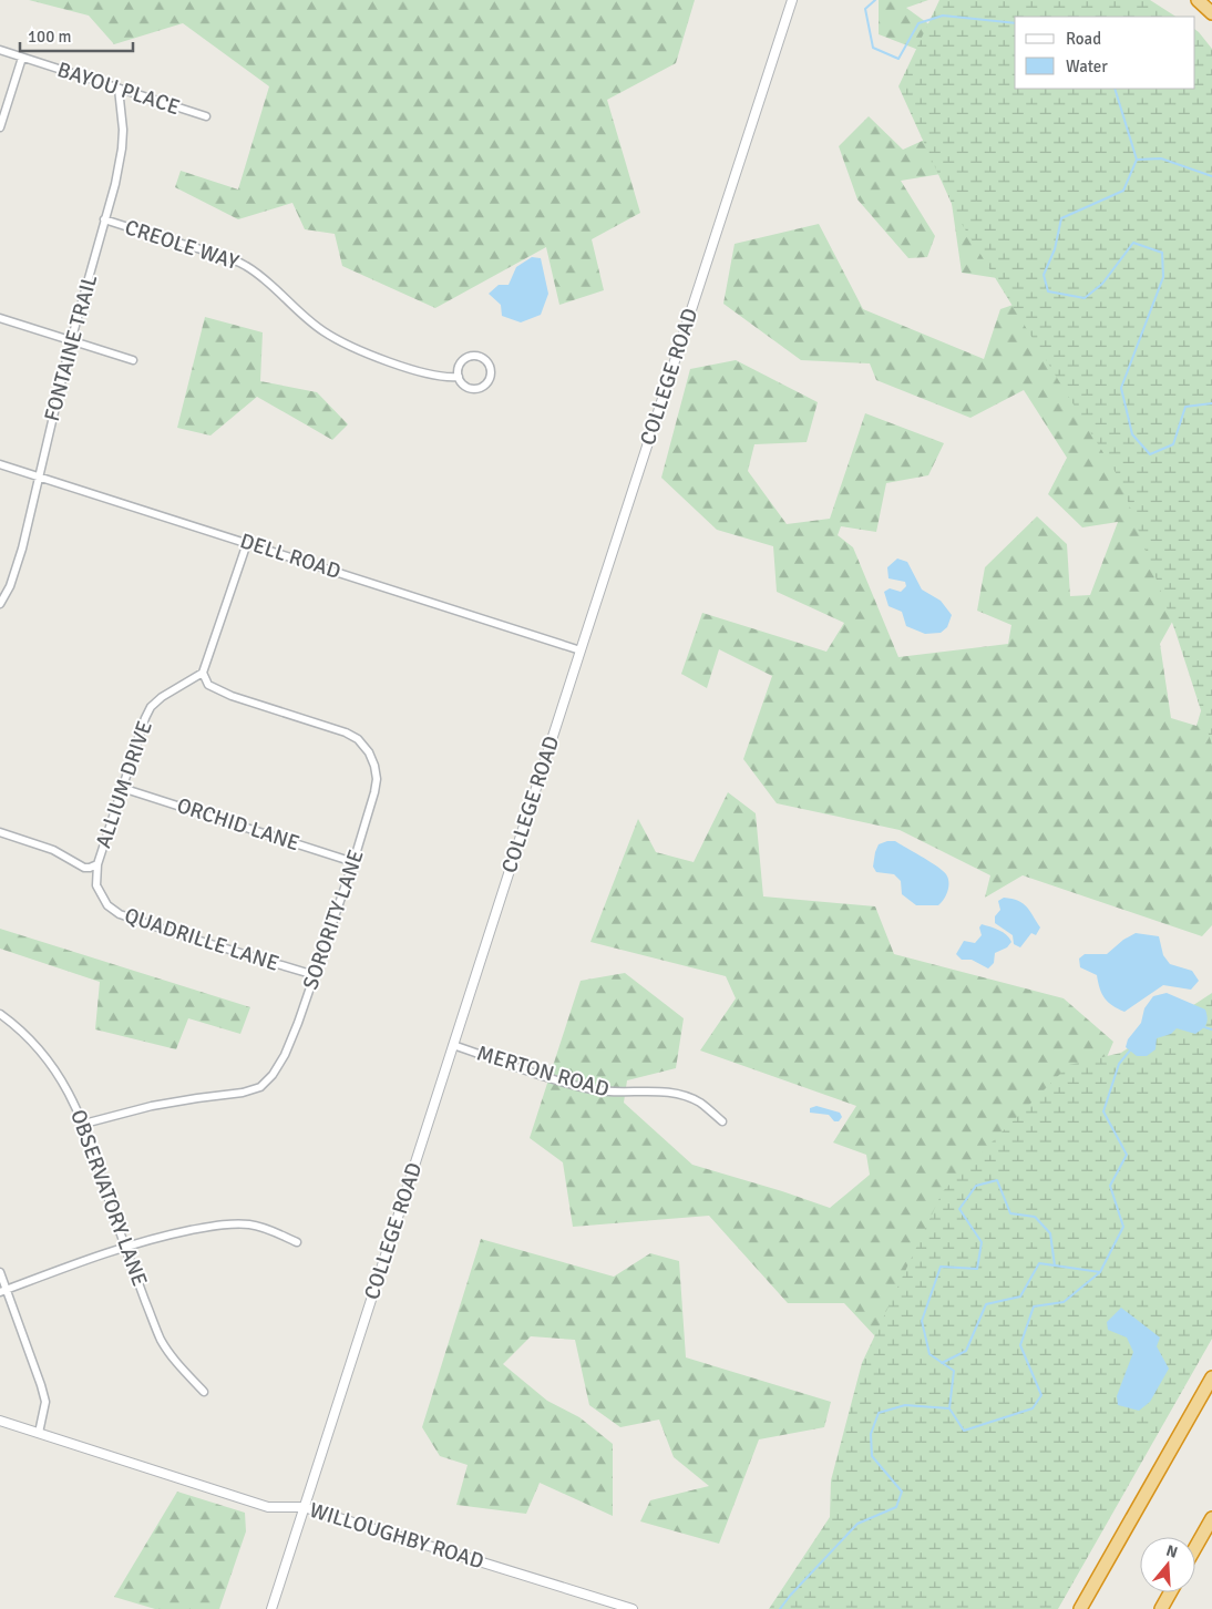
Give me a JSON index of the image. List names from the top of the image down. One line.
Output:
{"streets":{"street":["BAYOU PLACE","CREOLE WAY","FONTAINE TRAIL","COLLEGE ROAD","DELL ROAD","ALLIUM DRIVE","ORCHID LANE","SORORITY LANE","QUADRILLE LANE","MERTON ROAD","OBSERVATORY LANE","WILLOUGHBY ROAD"]},"crossings":[["BAYOU PLACE","FONTAINE TRAIL"],["CREOLE WAY","FONTAINE TRAIL"],["FONTAINE TRAIL","DELL ROAD"],["COLLEGE ROAD","DELL ROAD"],["COLLEGE ROAD","MERTON ROAD"],["COLLEGE ROAD","WILLOUGHBY ROAD"],["ALLIUM DRIVE","ORCHID LANE"],["ALLIUM DRIVE","SORORITY LANE"],["ALLIUM DRIVE","QUADRILLE LANE"],["ORCHID LANE","SORORITY LANE"],["SORORITY LANE","QUADRILLE LANE"],["SORORITY LANE","OBSERVATORY LANE"]],"legend":["Road","Water"],"scale_bar":"100 m","north":"top"}
